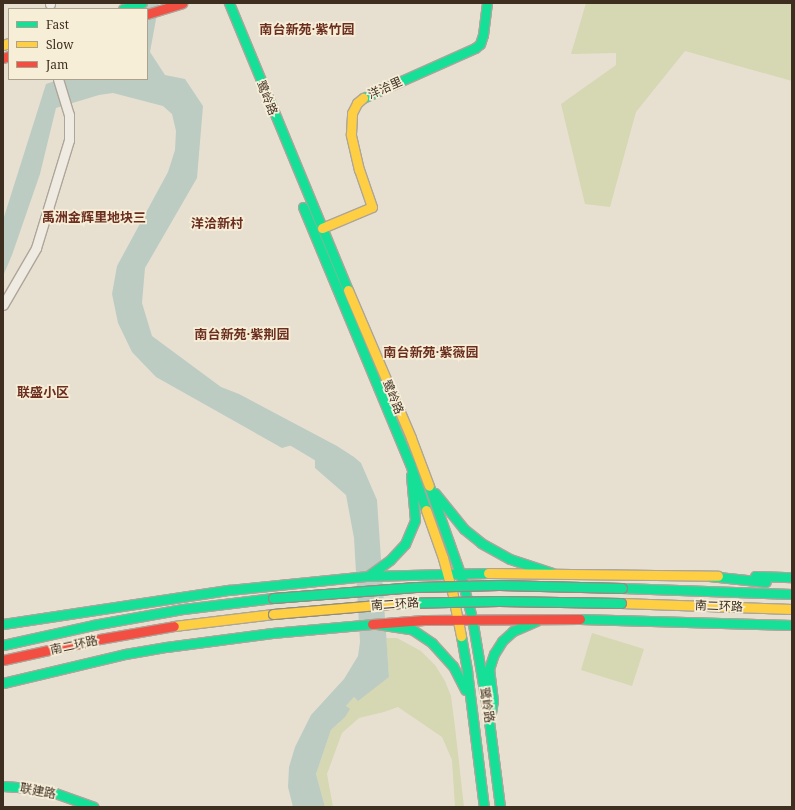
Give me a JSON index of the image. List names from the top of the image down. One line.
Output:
{"streets":{"main road":["洋洽里","鹭岭路","南二环路","联建路"]},"crossings":[["洋洽里","鹭岭路"]],"districts":["南台新苑·紫竹园","禹洲金辉里地块三","洋洽新村","南台新苑·紫荆园","南台新苑·紫薇园","联盛小区"],"legend":["Fast","Slow","Jam"]}
